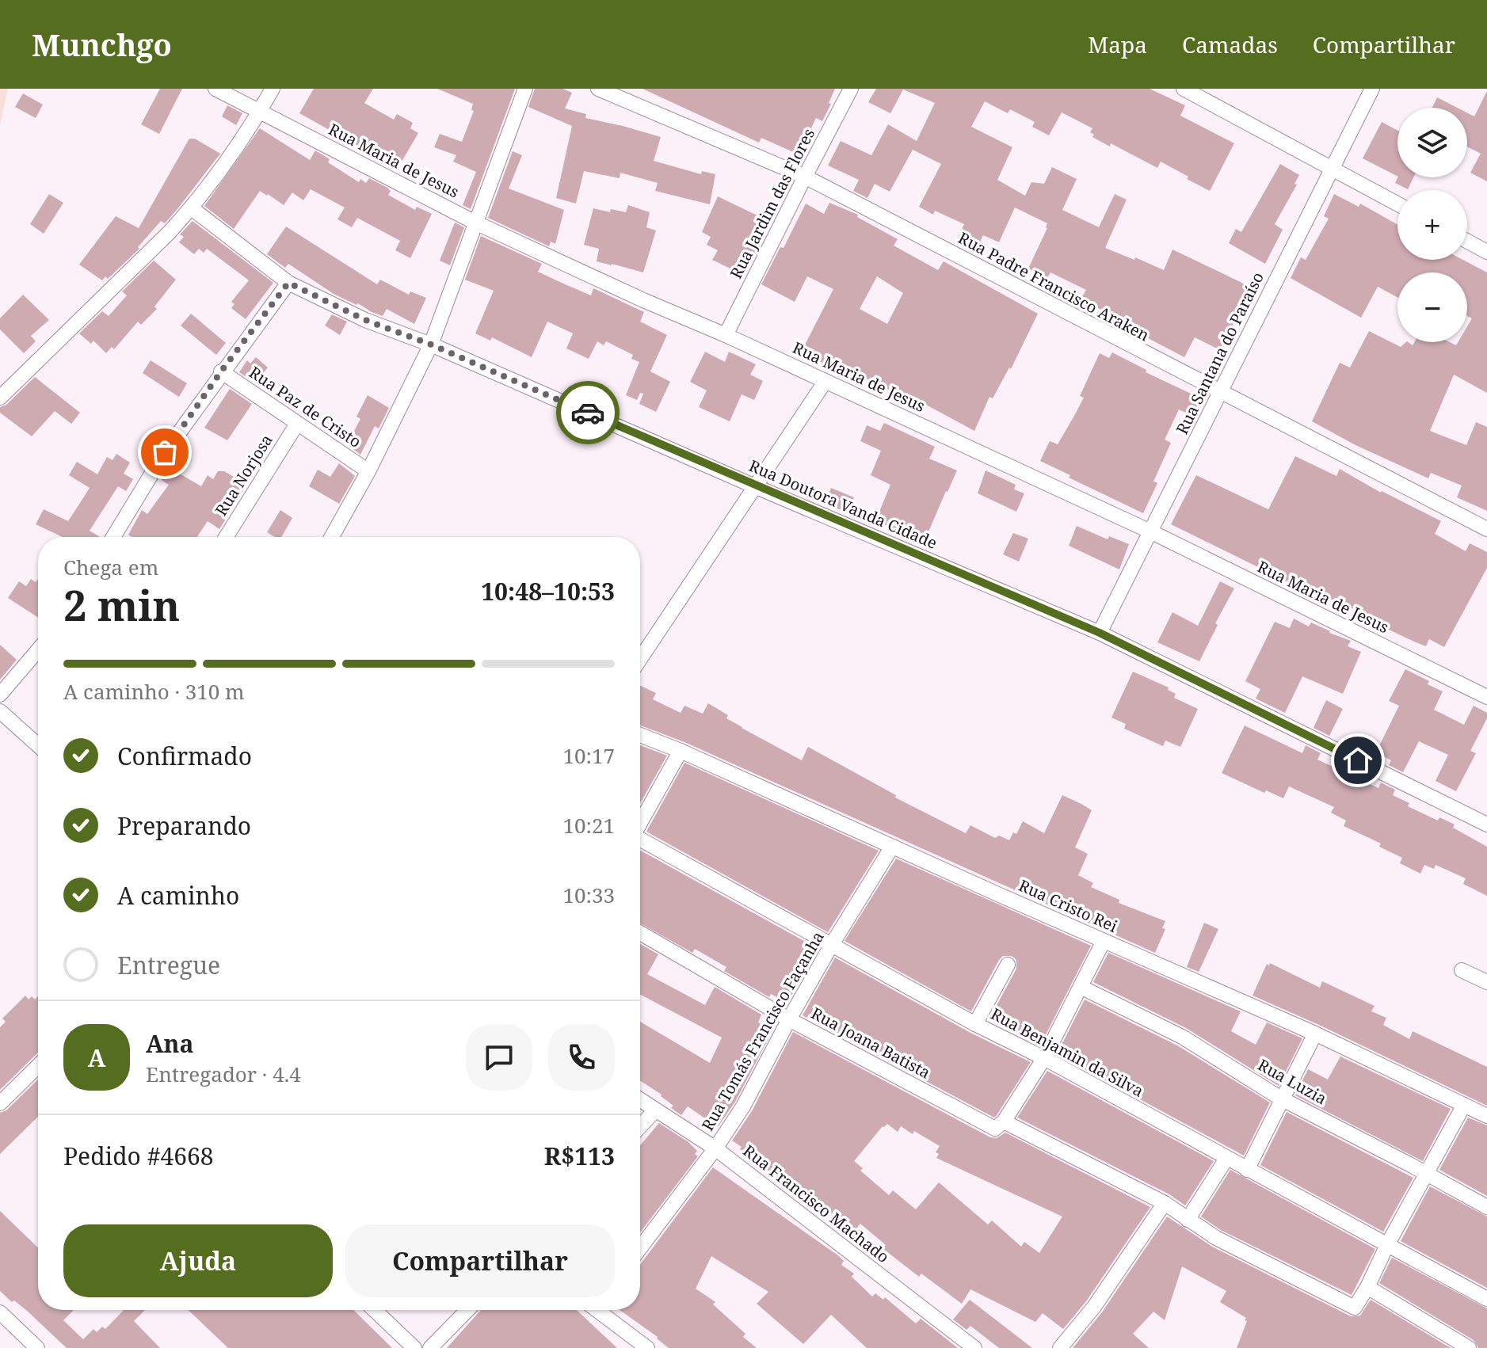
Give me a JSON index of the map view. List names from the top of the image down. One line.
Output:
{"streets":{"street":["Rua Maria de Jesus","Rua Jardim das Flores","Rua Padre Francisco Araken","Rua Santana do Paraíso","Rua Paz de Cristo","Rua Norjosa","Rua Doutora Vanda Cidade","Rua Cristo Rei","Rua Tomás Francisco Façanha","Rua Joana Batista","Rua Benjamin da Silva","Rua Luzia","Rua Francisco Machado"]},"crossings":[["Rua Maria de Jesus","Rua Jardim das Flores"],["Rua Maria de Jesus","Rua Santana do Paraíso"],["Rua Jardim das Flores","Rua Padre Francisco Araken"],["Rua Padre Francisco Araken","Rua Santana do Paraíso"],["Rua Santana do Paraíso","Rua Doutora Vanda Cidade"],["Rua Paz de Cristo","Rua Norjosa"],["Rua Cristo Rei","Rua Tomás Francisco Façanha"],["Rua Tomás Francisco Façanha","Rua Joana Batista"],["Rua Tomás Francisco Façanha","Rua Benjamin da Silva"],["Rua Tomás Francisco Façanha","Rua Francisco Machado"]],"page":{"header":"Munchgo","nav":["Mapa","Camadas","Compartilhar"],"map_buttons":["+","−"],"heading":["2 min","Chega em","10:48–10:53"],"panel":["Ana","Entregador · 4.4","Pedido #4668","R$113"],"bar":"A caminho · 310 m","list":[["Confirmado","10:17"],["Preparando","10:21"],["A caminho","10:33"],"Entregue"],"round":"A","buttons":["Ajuda","Compartilhar"]}}
